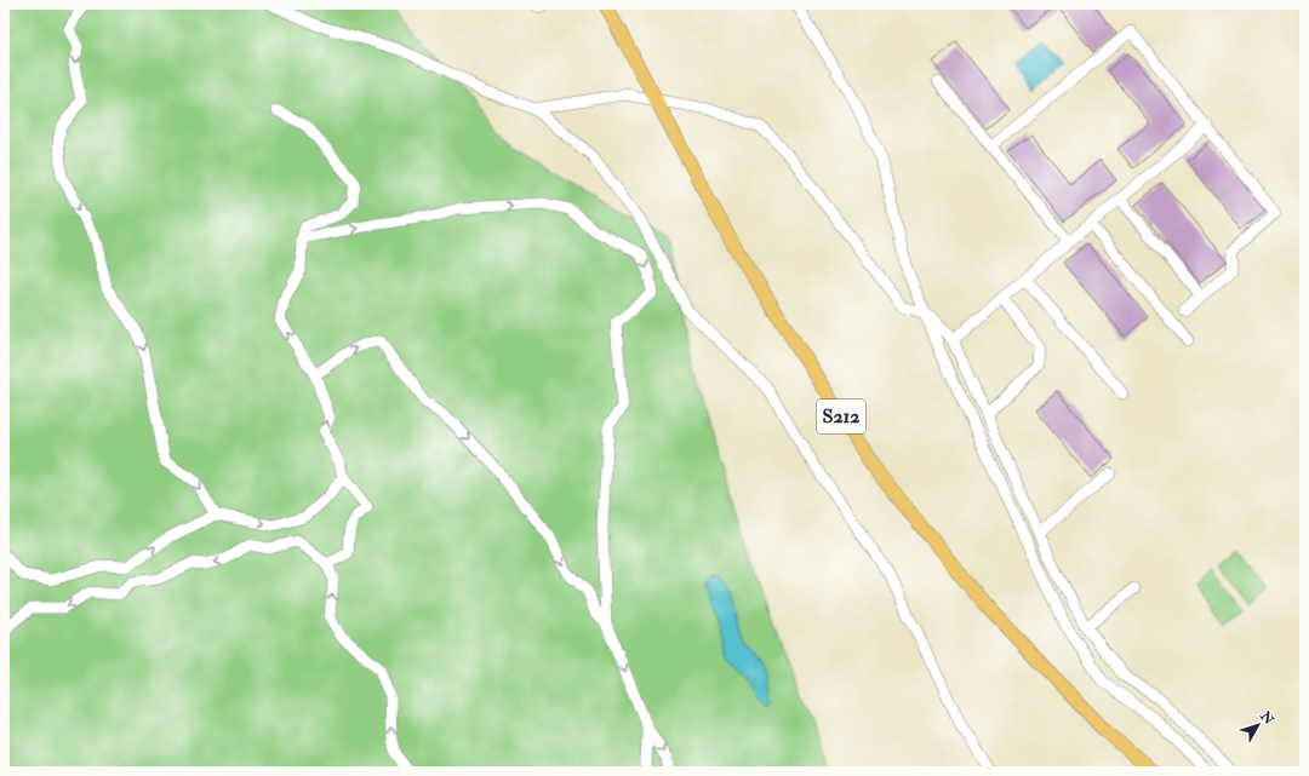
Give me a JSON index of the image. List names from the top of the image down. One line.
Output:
{"streets":{"main road":["S212"]},"north":"top right"}
